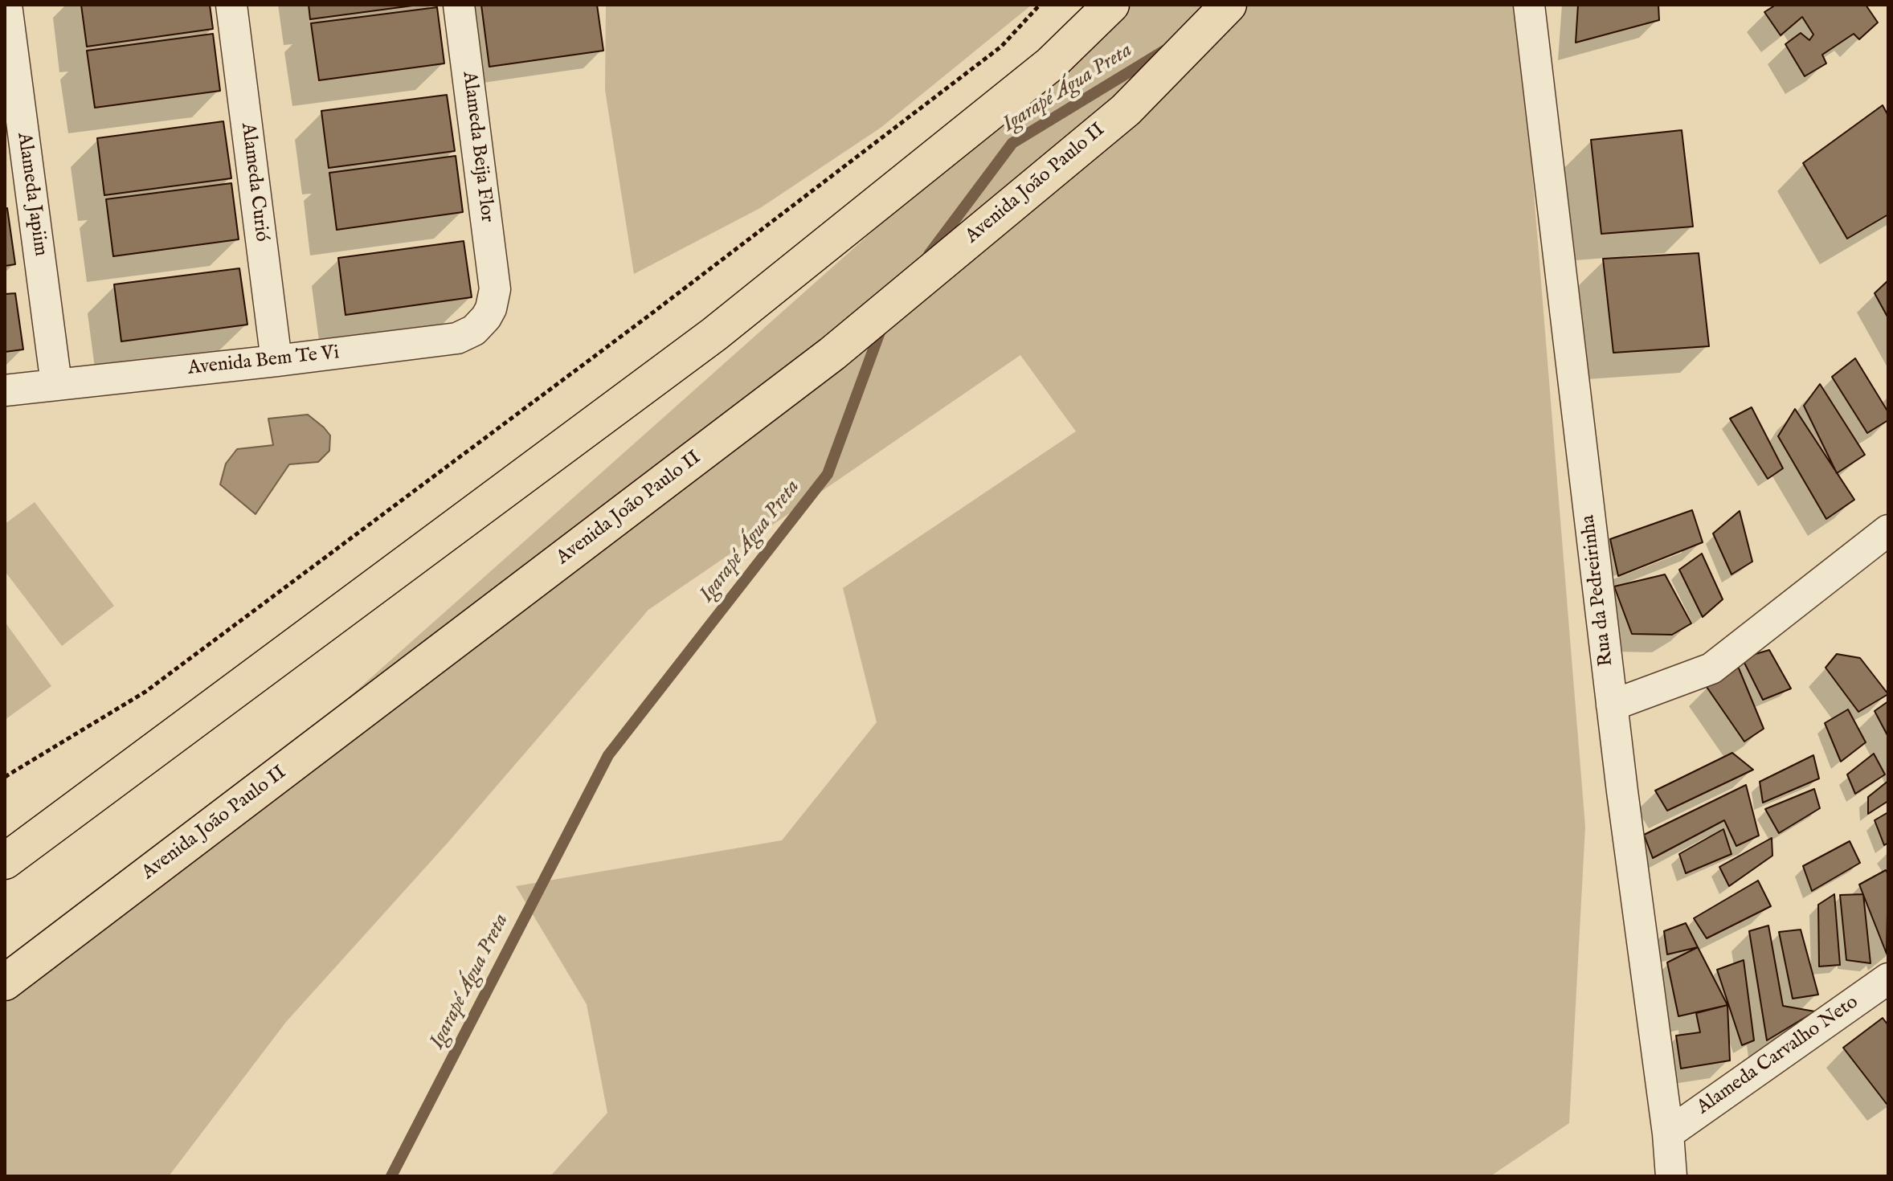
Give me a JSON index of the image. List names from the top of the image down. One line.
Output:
{"streets":{"main road":["Avenida João Paulo II"],"street":["Alameda Beija Flor","Alameda Curió","Alameda Japiim","Avenida Bem Te Vi","Rua da Pedreirinha","Alameda Carvalho Neto"]},"crossings":[["Alameda Beija Flor","Avenida Bem Te Vi"],["Alameda Curió","Avenida Bem Te Vi"],["Alameda Japiim","Avenida Bem Te Vi"],["Rua da Pedreirinha","Alameda Carvalho Neto"]],"water":["Igarapé Água Preta"]}
